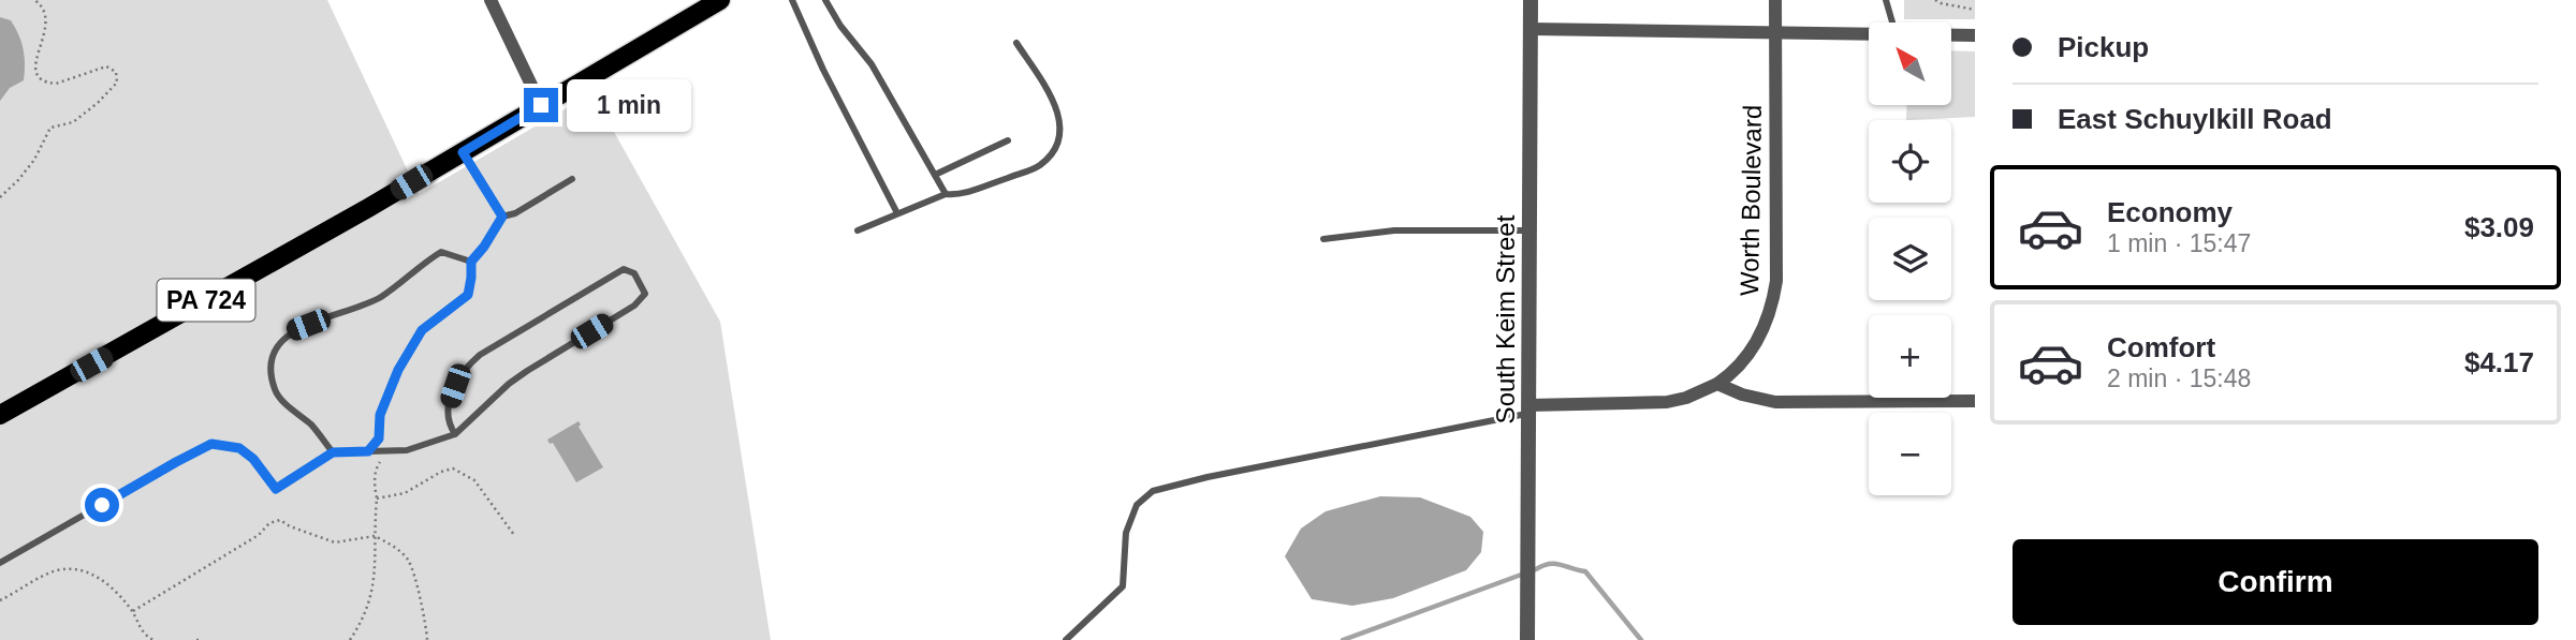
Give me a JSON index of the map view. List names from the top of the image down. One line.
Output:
{"streets":{"main road":["PA 724"],"street":["Worth Boulevard","South Keim Street"]},"crossings":[["Worth Boulevard","South Keim Street"]],"north":"top left","page":{"banner":["Pickup","East Schuylkill Road"],"map_buttons":["+","−"],"bubble":"1 min","list":[{"name":"Economy","note":"1 min · 15:47","value":"$3.09"},{"name":"Comfort","note":"2 min · 15:48","value":"$4.17"}],"buttons":"Confirm"}}
